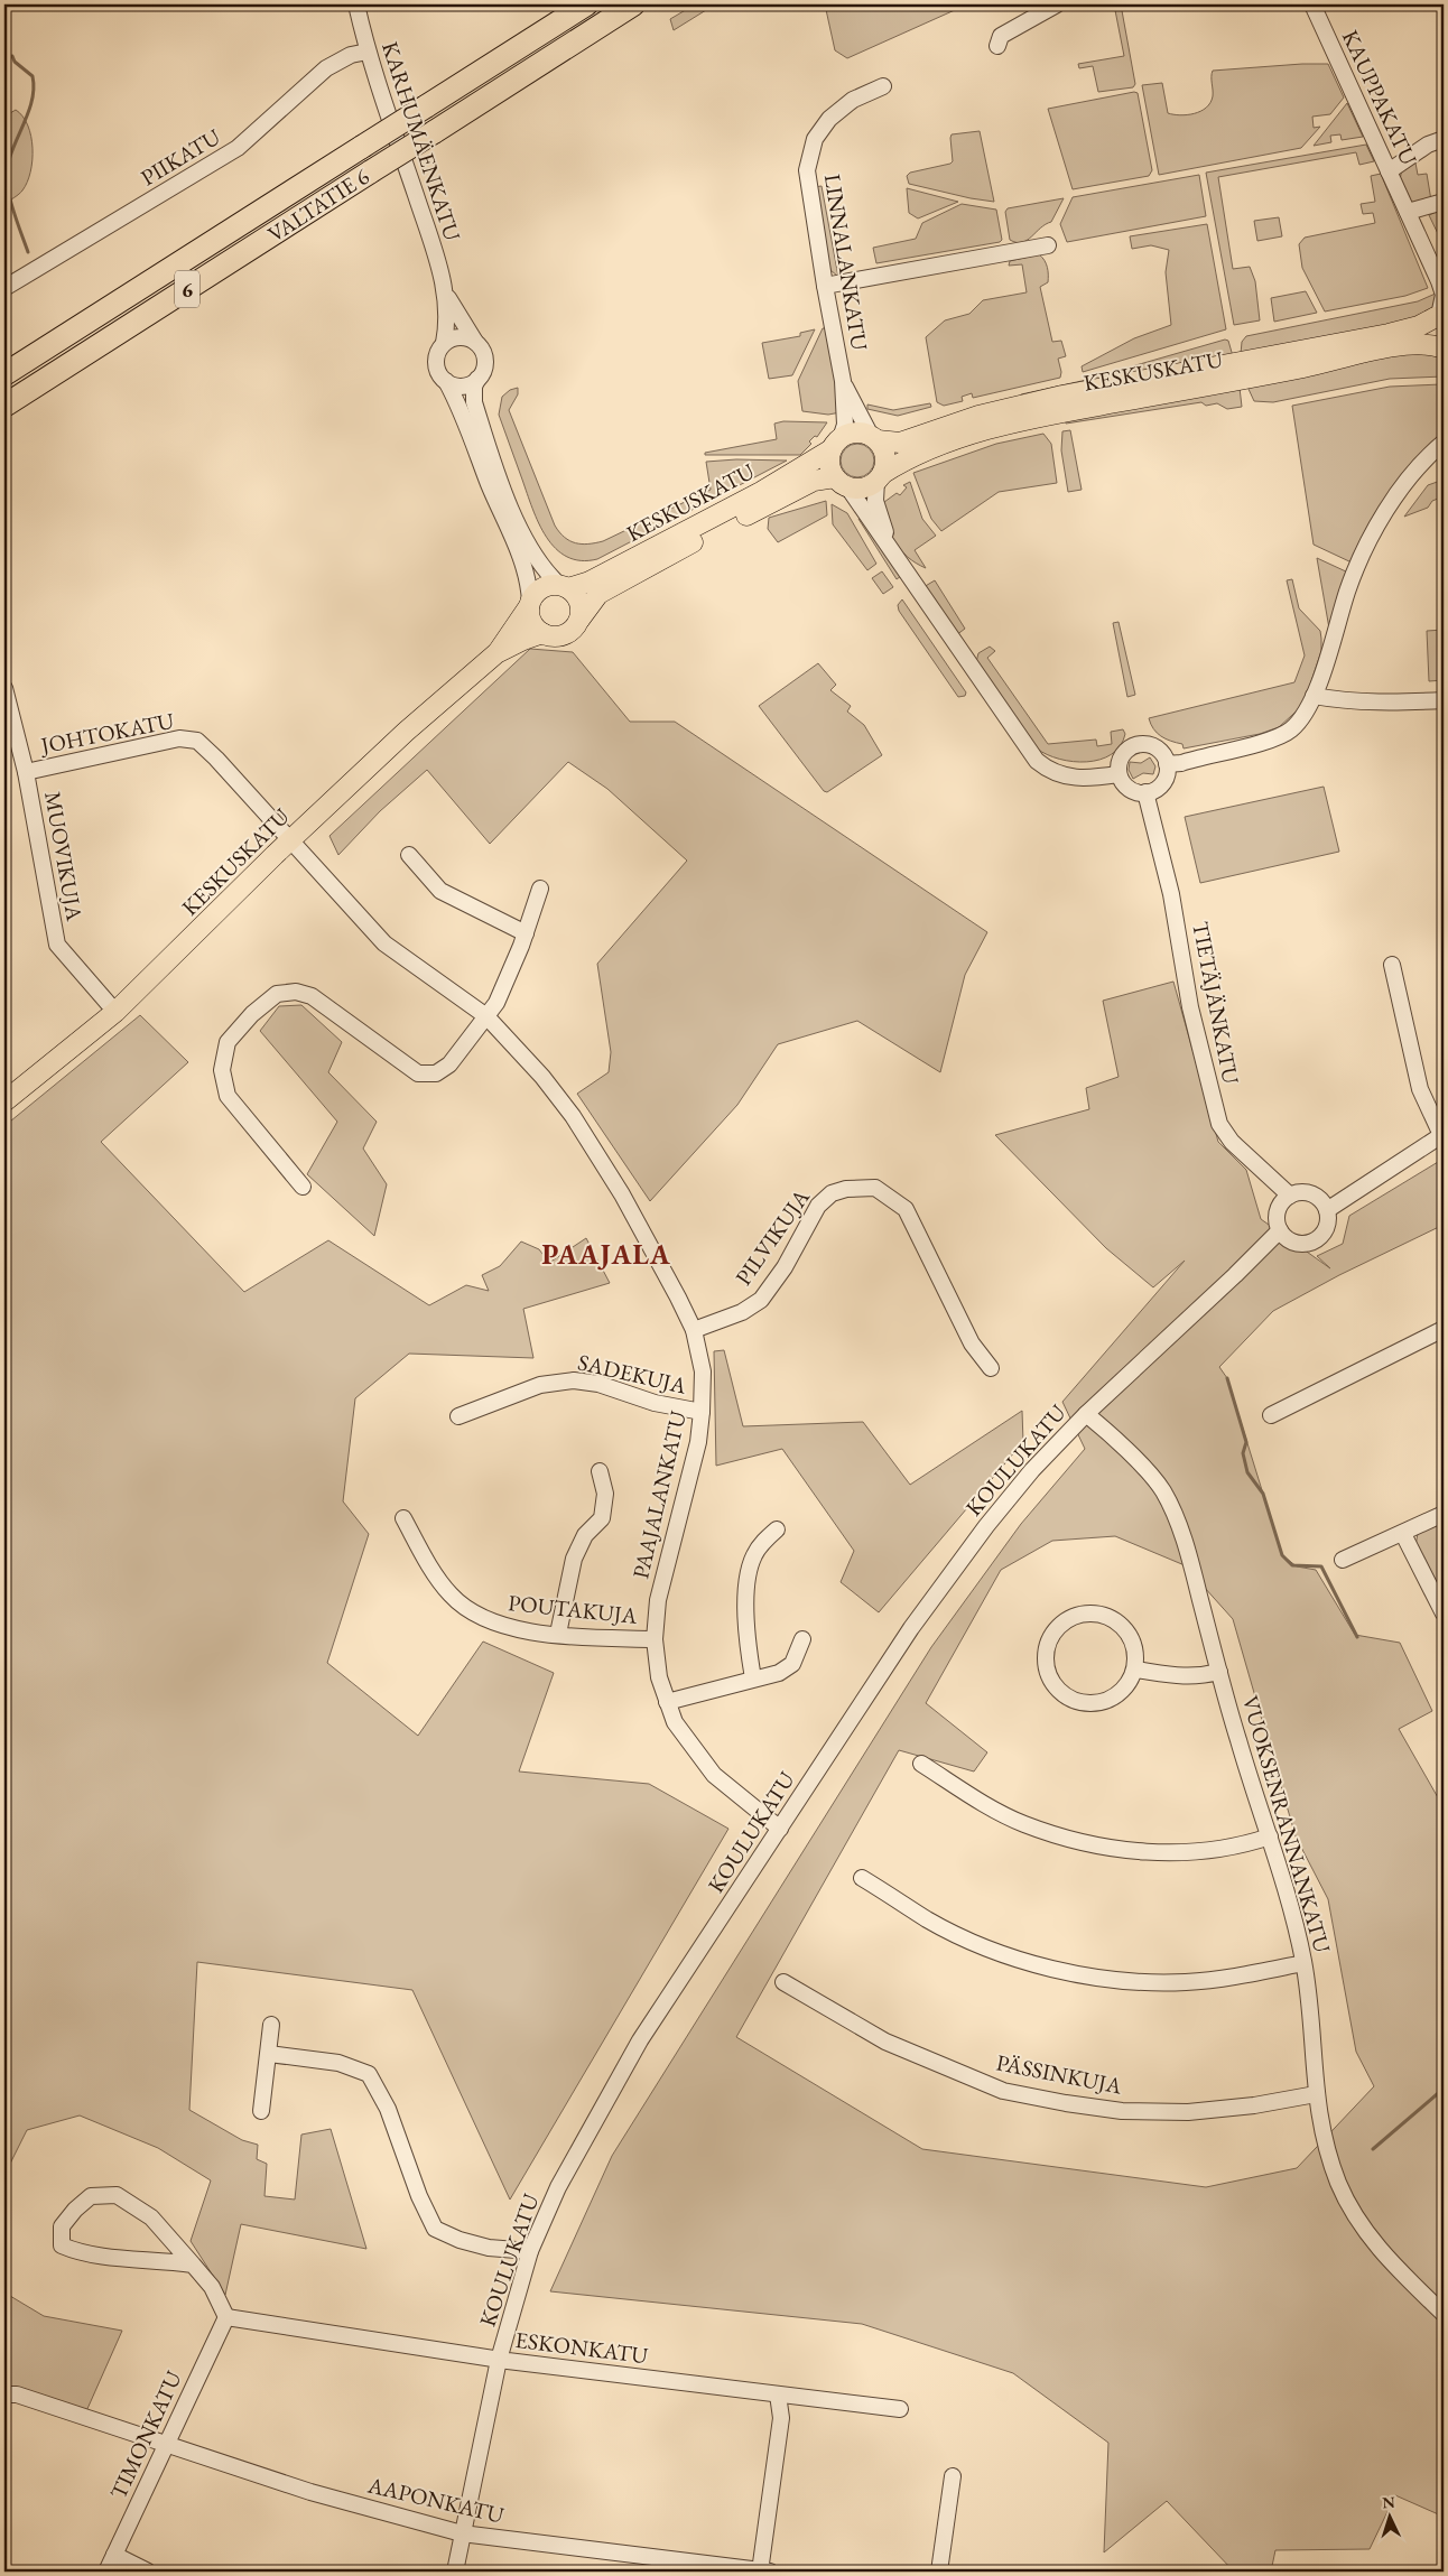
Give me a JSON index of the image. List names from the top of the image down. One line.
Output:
{"streets":{"highway":["VALTATIE 6","6"],"main road":["KESKUSKATU"],"street":["KAUPPAKATU","KARHUMÄENKATU","PIIKATU","LINNALANKATU","JOHTOKATU","MUOVIKUJA","TIETÄJÄNKATU","PILVIKUJA","SADEKUJA","KOULUKATU","PAAJALANKATU","POUTAKUJA","VUOKSENRANNANKATU","PÄSSINKUJA","ESKONKATU","TIMONKATU","AAPONKATU"]},"crossings":[["KAUPPAKATU","KESKUSKATU"],["KARHUMÄENKATU","PIIKATU"],["LINNALANKATU","KESKUSKATU"],["KESKUSKATU","JOHTOKATU"],["KESKUSKATU","MUOVIKUJA"],["KESKUSKATU","PAAJALANKATU"],["JOHTOKATU","MUOVIKUJA"],["JOHTOKATU","PAAJALANKATU"],["TIETÄJÄNKATU","KOULUKATU"],["PILVIKUJA","PAAJALANKATU"],["SADEKUJA","PAAJALANKATU"],["KOULUKATU","PAAJALANKATU"],["KOULUKATU","VUOKSENRANNANKATU"],["KOULUKATU","ESKONKATU"],["KOULUKATU","AAPONKATU"],["PAAJALANKATU","POUTAKUJA"],["VUOKSENRANNANKATU","PÄSSINKUJA"],["ESKONKATU","TIMONKATU"],["TIMONKATU","AAPONKATU"]],"districts":["PAAJALA"],"north":"top"}
